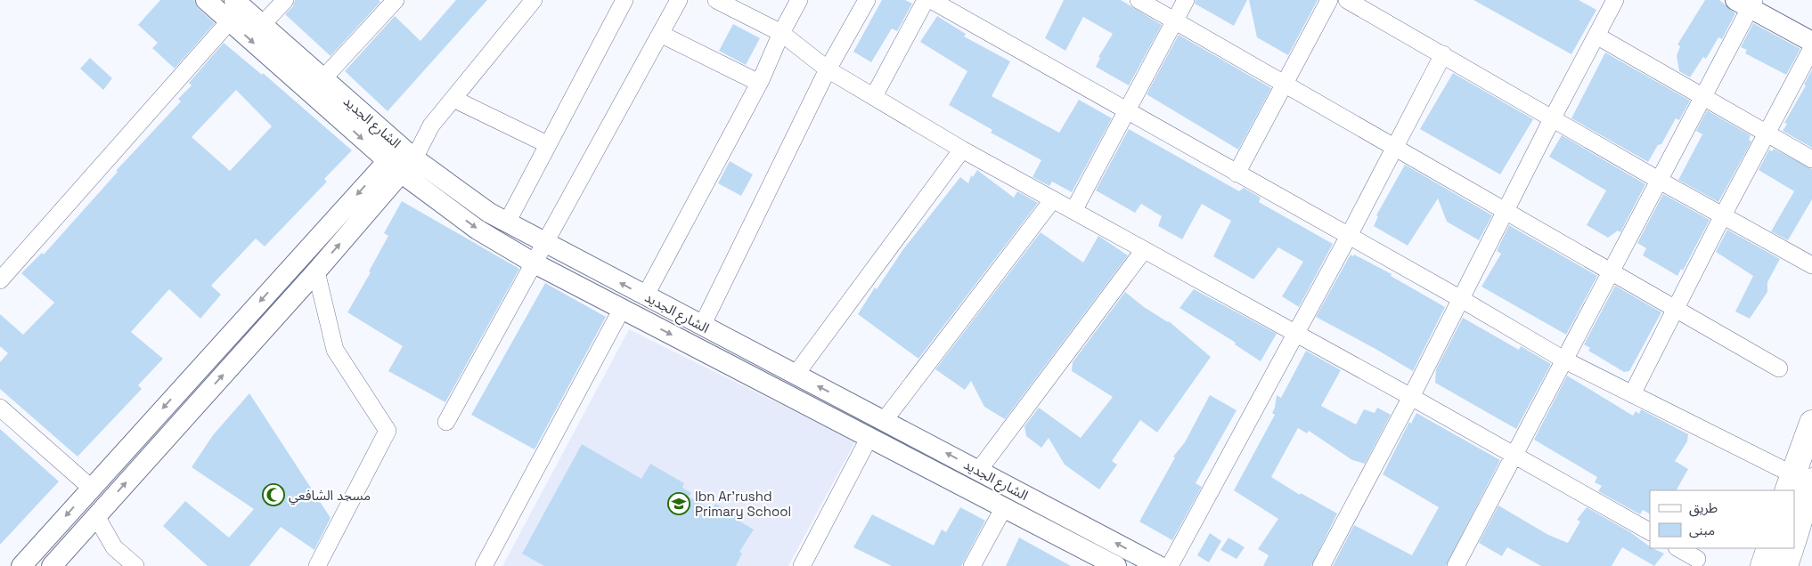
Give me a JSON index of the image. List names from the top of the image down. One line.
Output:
{"streets":{"street":["الشارع الجديد"]},"places":{"mosque":["مسجد الشافعي"],"school or university":["Ibn Ar'rushd Primary School"]},"legend":["طريق","مبنى"]}
